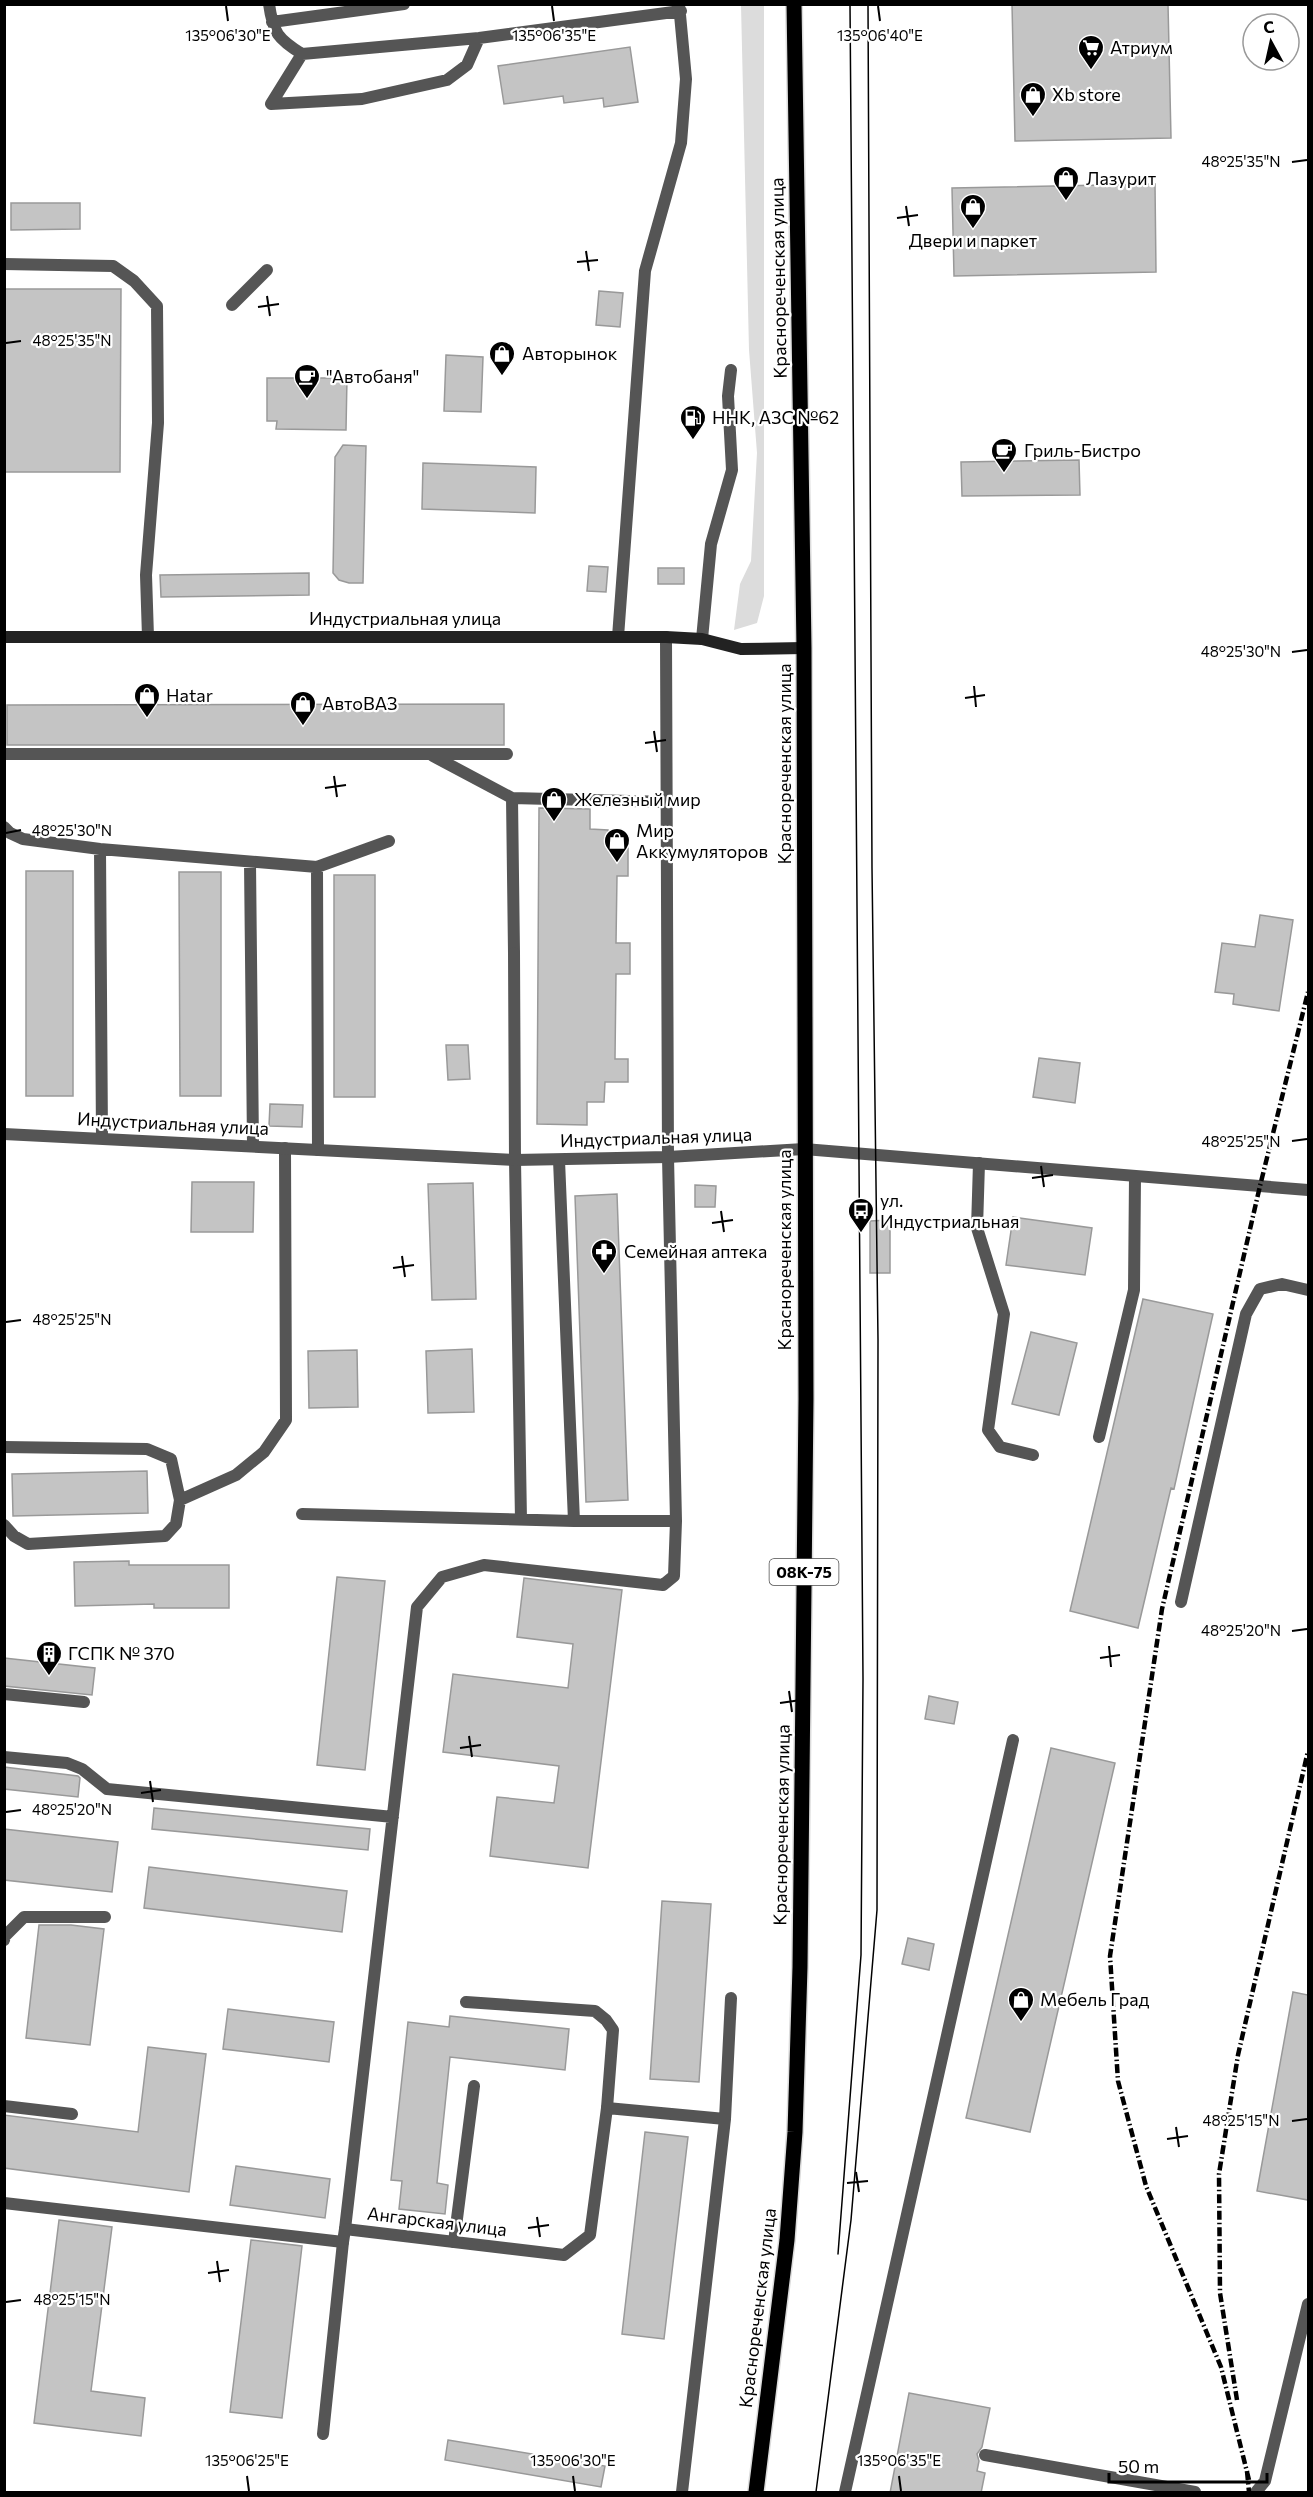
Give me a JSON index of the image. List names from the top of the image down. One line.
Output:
{"streets":{"main road":["Краснореченская улица","Индустриальная улица","08К-75"],"street":["Ангарская улица"]},"crossings":[["Краснореченская улица","Индустриальная улица"]],"places":{"supermarket":["Атриум"],"shop":["Xb store","Лазурит","Двери и паркет","Авторынок","Hatar","АвтоВАЗ","Железный мир","Мир Аккумуляторов","Мебель Град"],"cafe":["\"Автобаня\"","Гриль-Бистро"],"fuel station":["ННК, АЗС №62"],"bus stop":["ул. Индустриальная"],"pharmacy":["Семейная аптека"],"building":["ГСПК № 370"]},"scale_bar":"50 m","north":"top","coordinates":["135°06'30\"E","135°06'35\"E","135°06'40\"E","48°25'35\"N","48°25'30\"N","48°25'25\"N","48°25'20\"N","48°25'15\"N","135°06'25\"E"]}
